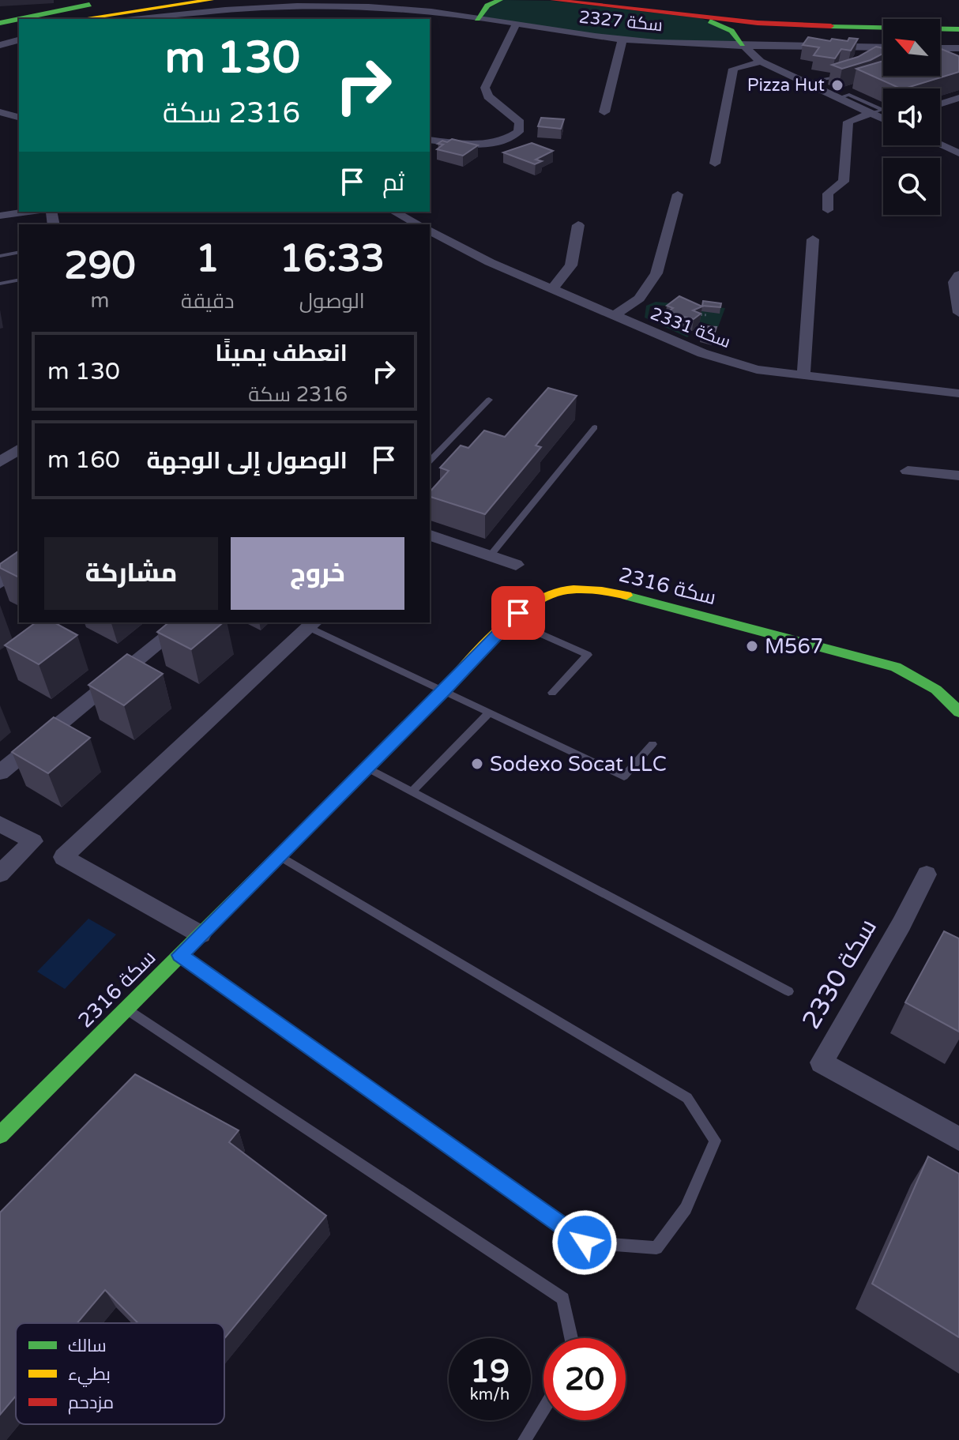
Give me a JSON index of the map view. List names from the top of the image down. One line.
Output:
{"streets":{"main road":["2316 سكة"],"street":["سكة 2327","سكة 2331","سكة 2330"]},"places":["Pizza Hut","M567","Sodexo Socat LLC"],"legend":["سالك","بطيء","مزدحم"],"north":"top left","page":{"turn":["130 m","2316 سكة"],"then":"ثم","eta":["16:33","الوصول","1","دقيقة","290","m"],"list":[{"name":"انعطف يمينًا","note":"2316 سكة","value":"130 m"},{"name":"الوصول إلى الوجهة","value":"160 m"}],"buttons":["خروج","مشاركة"],"speed":"19 km/h","limit":"20"}}
